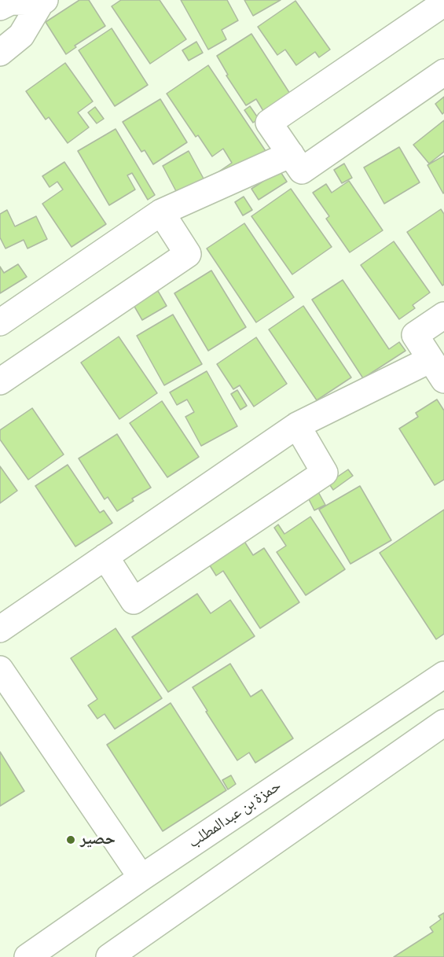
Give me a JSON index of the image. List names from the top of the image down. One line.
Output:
{"streets":{"street":["حمزة بن عبدالمطلب"]},"places":["حصير"]}
